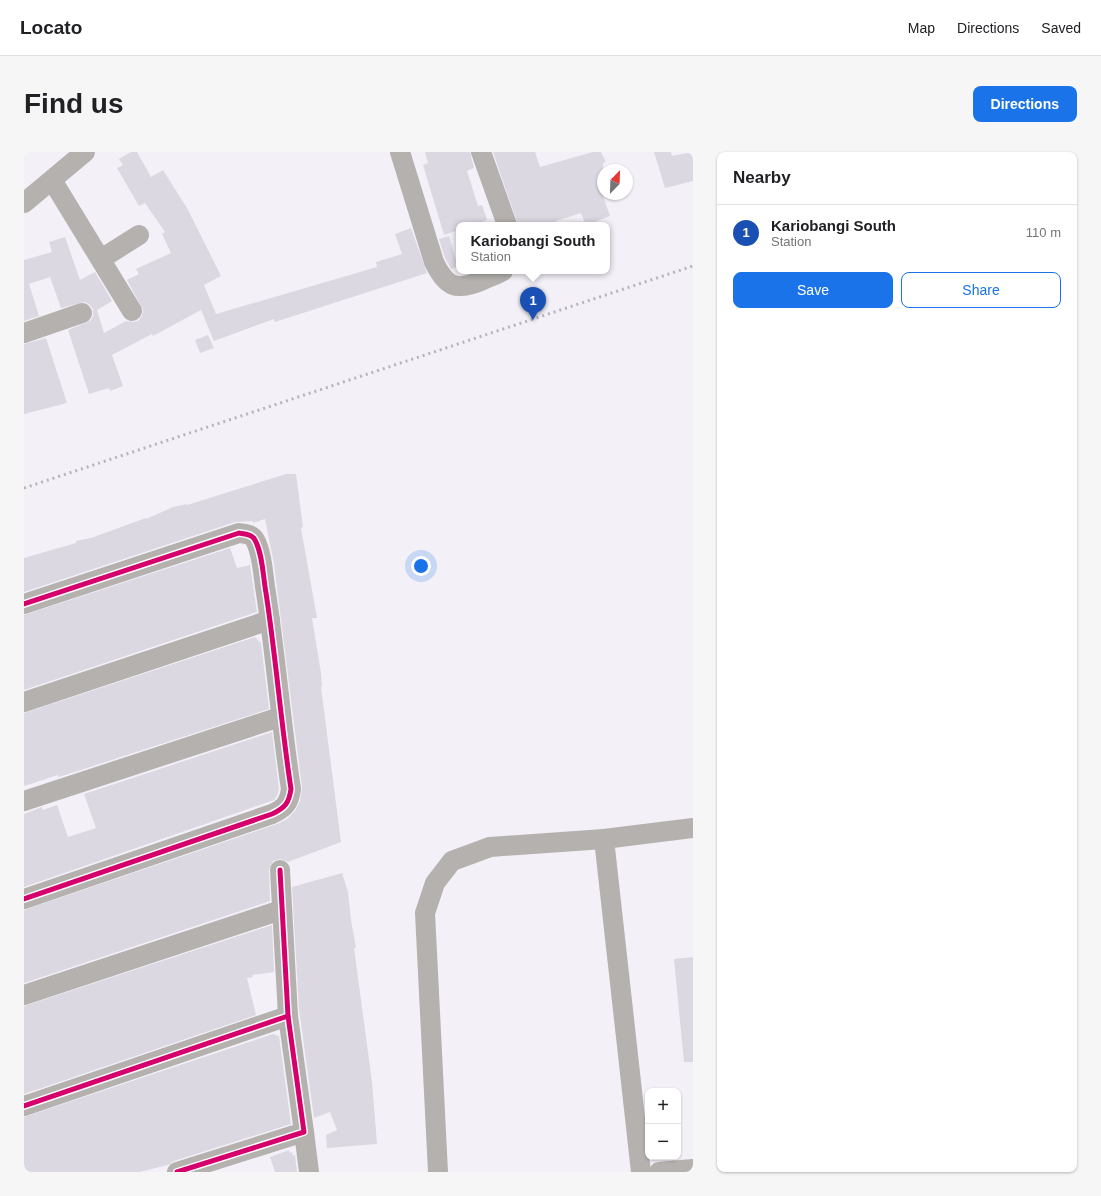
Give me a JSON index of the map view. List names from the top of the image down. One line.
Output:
{"north":"top right","page":{"header":"Locato","nav":["Map","Directions","Saved"],"buttons":["Directions",["Save","Share"]],"title":"Find us","heading":"Nearby","list":[{"mark":"1","name":"Kariobangi South","note":"Station","value":"110 m"}],"popup":["Kariobangi South","Station"],"pins":"1","map_buttons":["+","−"]}}
